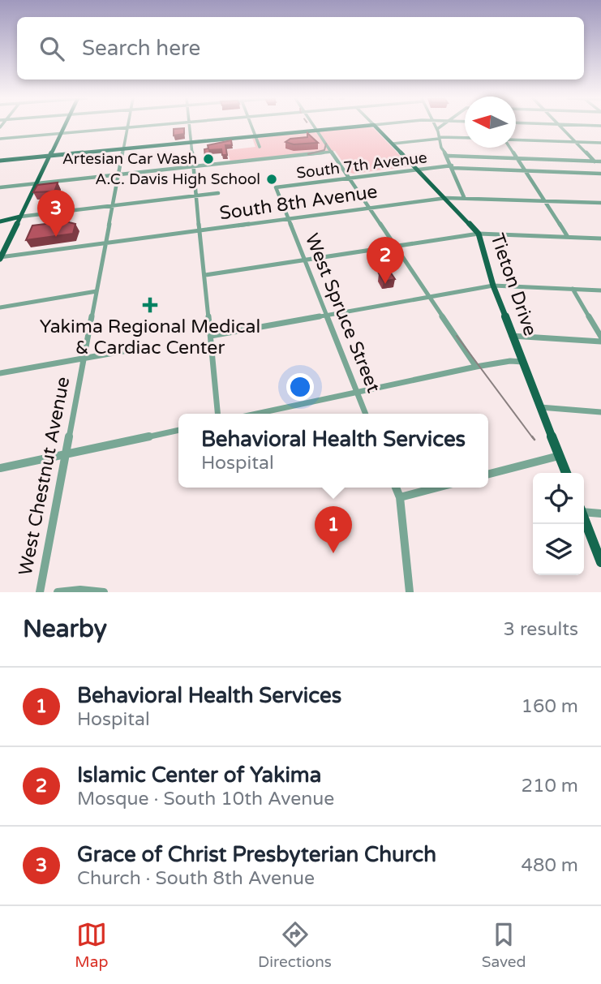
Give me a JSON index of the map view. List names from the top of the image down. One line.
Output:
{"streets":{"main road":["Tieton Drive"],"street":["South 7th Avenue","South 8th Avenue","West Spruce Street","West Chestnut Avenue"]},"crossings":[["South 7th Avenue","Tieton Drive"],["South 7th Avenue","West Spruce Street"],["South 8th Avenue","Tieton Drive"],["South 8th Avenue","West Spruce Street"],["South 8th Avenue","West Chestnut Avenue"]],"places":{"other":["Artesian Car Wash","A.C. Davis High School"],"health":["Yakima Regional Medical & Cardiac Center"]},"north":"left","page":{"search":"Search here","pins":["3","2","1"],"popup":["Behavioral Health Services","Hospital"],"heading":["Nearby","3 results"],"list":[{"mark":"1","name":"Behavioral Health Services","note":"Hospital","value":"160 m"},{"mark":"2","name":"Islamic Center of Yakima","note":"Mosque · South 10th Avenue","value":"210 m"},{"mark":"3","name":"Grace of Christ Presbyterian Church","note":"Church · South 8th Avenue","value":"480 m"}],"nav":["Map","Directions","Saved"]}}
